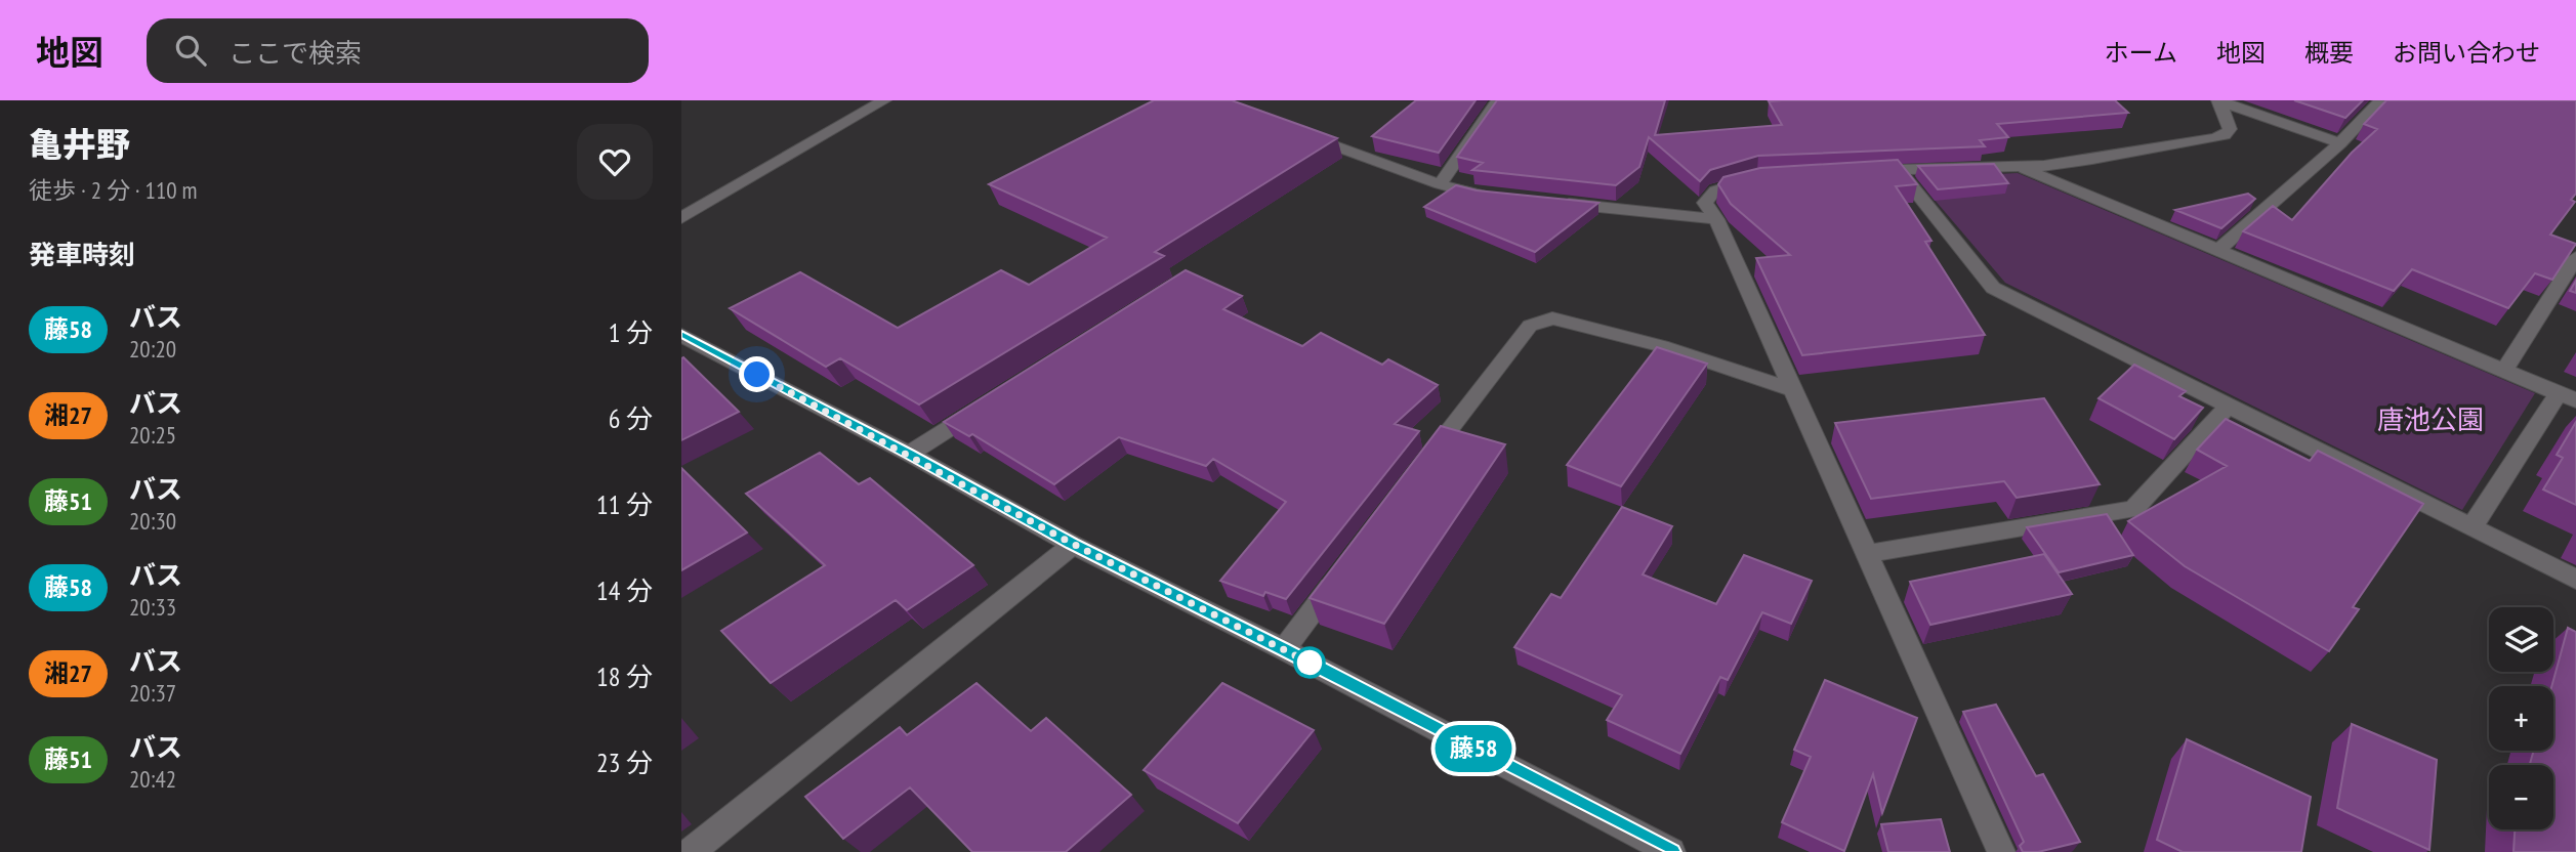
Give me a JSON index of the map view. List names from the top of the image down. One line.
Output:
{"parks":["唐池公園"],"lines":["bus line 藤58"],"page":{"header":"地図","search":"ここで検索","nav":["ホーム","地図","概要","お問い合わせ"],"heading":[["亀井野","徒歩 · 2 分 · 110 m"],"発車時刻"],"on_map":"藤58","list":[{"mark":"藤58","name":"バス","note":"20:20","value":"1 分"},{"mark":"湘27","name":"バス","note":"20:25","value":"6 分"},{"mark":"藤51","name":"バス","note":"20:30","value":"11 分"},{"mark":"藤58","name":"バス","note":"20:33","value":"14 分"},{"mark":"湘27","name":"バス","note":"20:37","value":"18 分"},{"mark":"藤51","name":"バス","note":"20:42","value":"23 分"}],"map_buttons":["+","−"]}}
